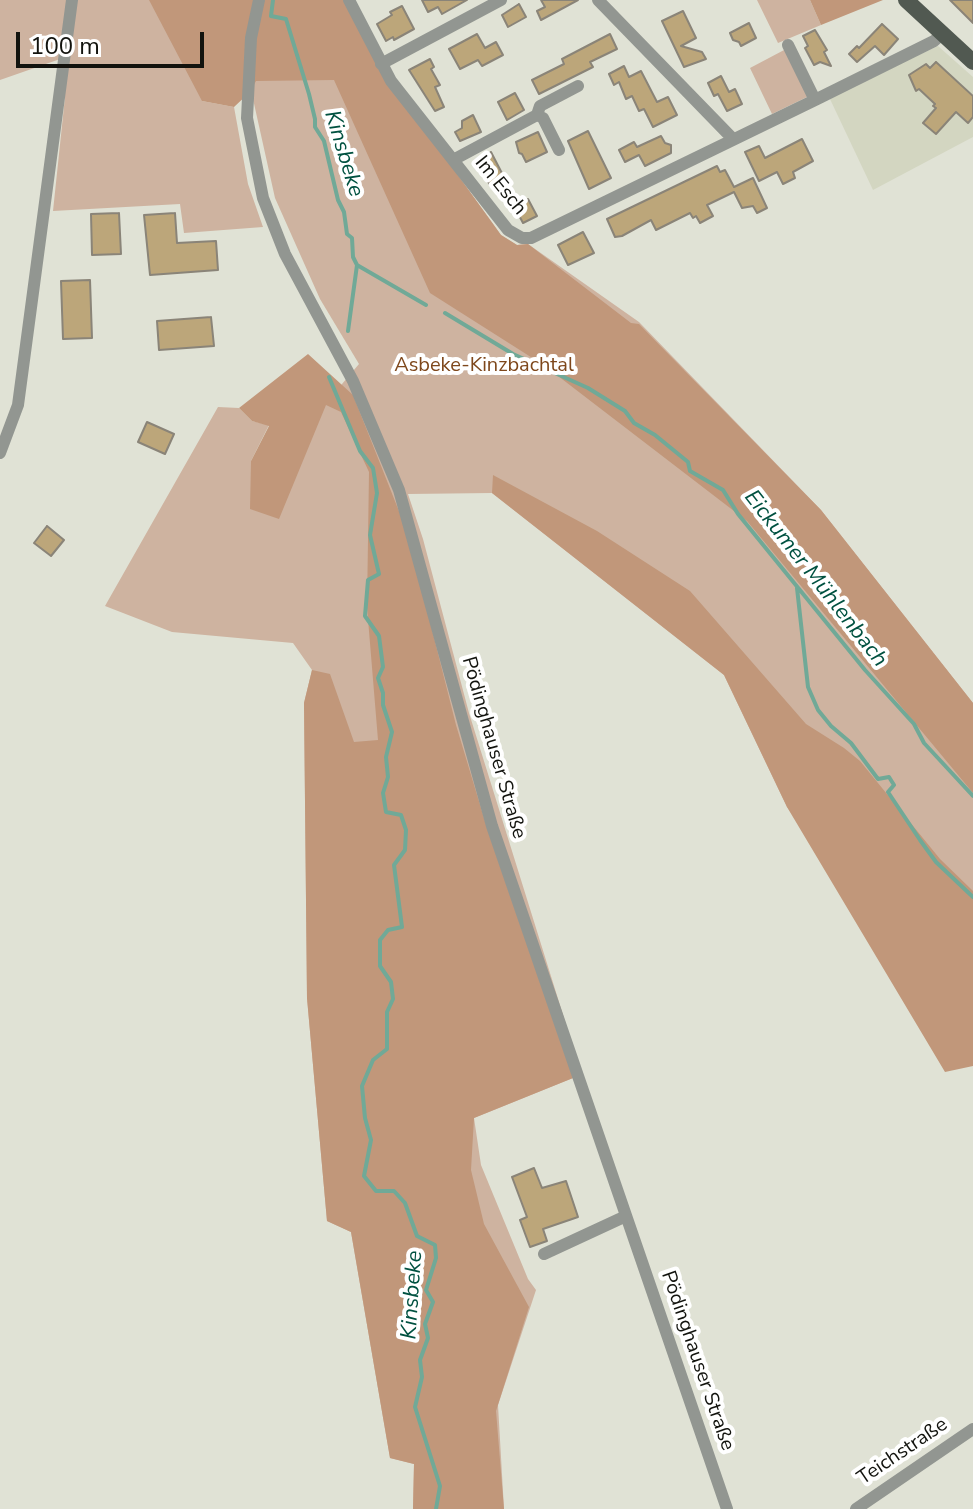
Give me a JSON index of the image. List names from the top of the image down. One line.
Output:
{"streets":{"street":["Im Esch","Pödinghauser Straße","Teichstraße"]},"water":["Kinsbeke","Eickumer Mühlenbach"],"parks":["Asbeke-Kinzbachtal"],"scale_bar":"100 m"}
